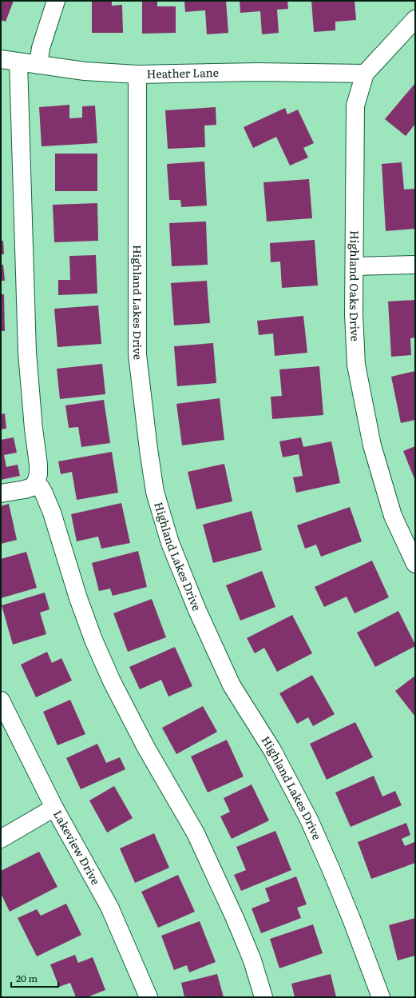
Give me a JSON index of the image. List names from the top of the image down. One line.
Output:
{"streets":{"street":["Heather Lane","Highland Oaks Drive","Highland Lakes Drive","Lakeview Drive"]},"crossings":[["Heather Lane","Highland Oaks Drive"],["Heather Lane","Highland Lakes Drive"]],"scale_bar":"20 m"}
